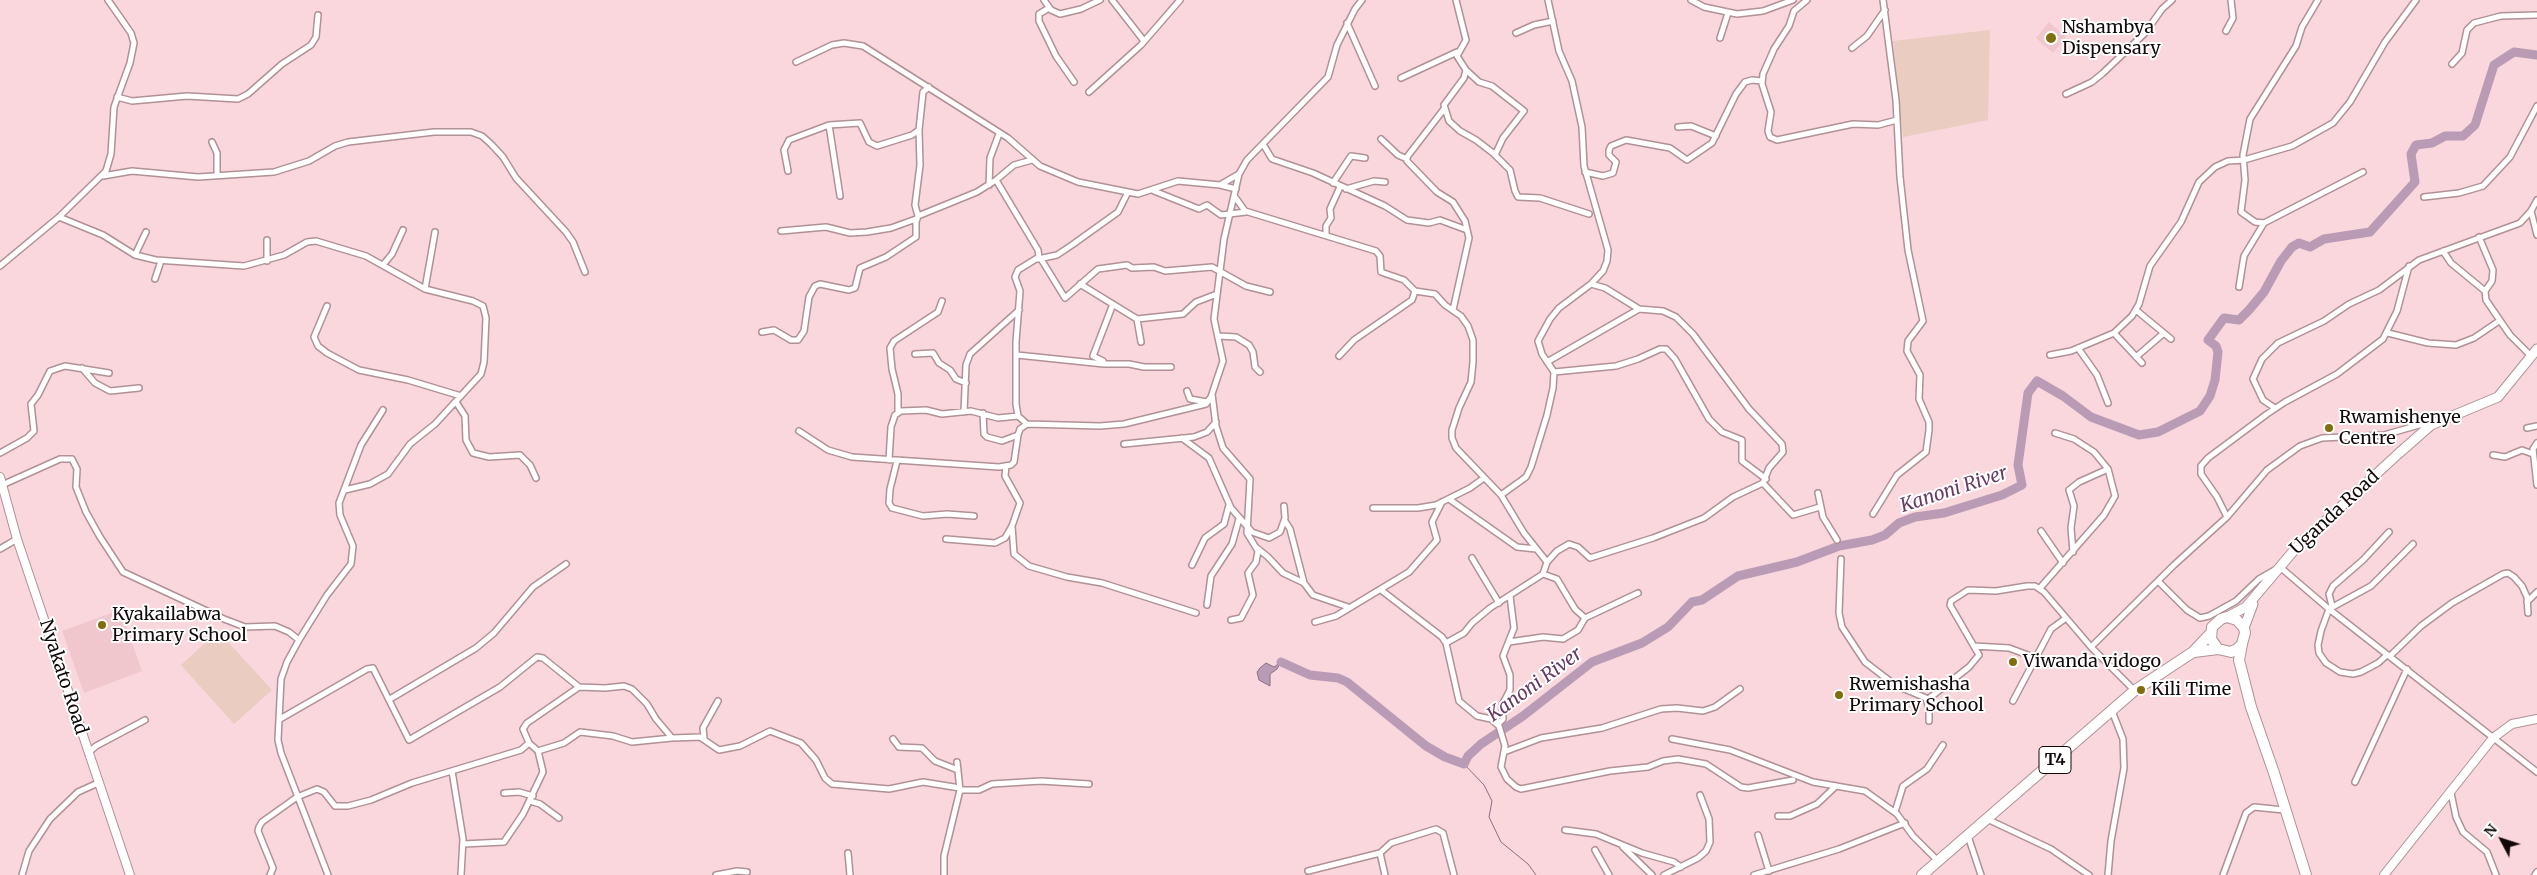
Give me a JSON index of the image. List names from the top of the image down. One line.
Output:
{"streets":{"highway":["T4"],"main road":["Uganda Road"],"street":["Nyakato Road"]},"crossings":[["Uganda Road","T4"]],"water":["Kanoni River"],"places":["Nshambya Dispensary","Rwamishenye Centre","Kyakailabwa Primary School","Viwanda vidogo","Kili Time","Rwemishasha Primary School"],"north":"top left"}
